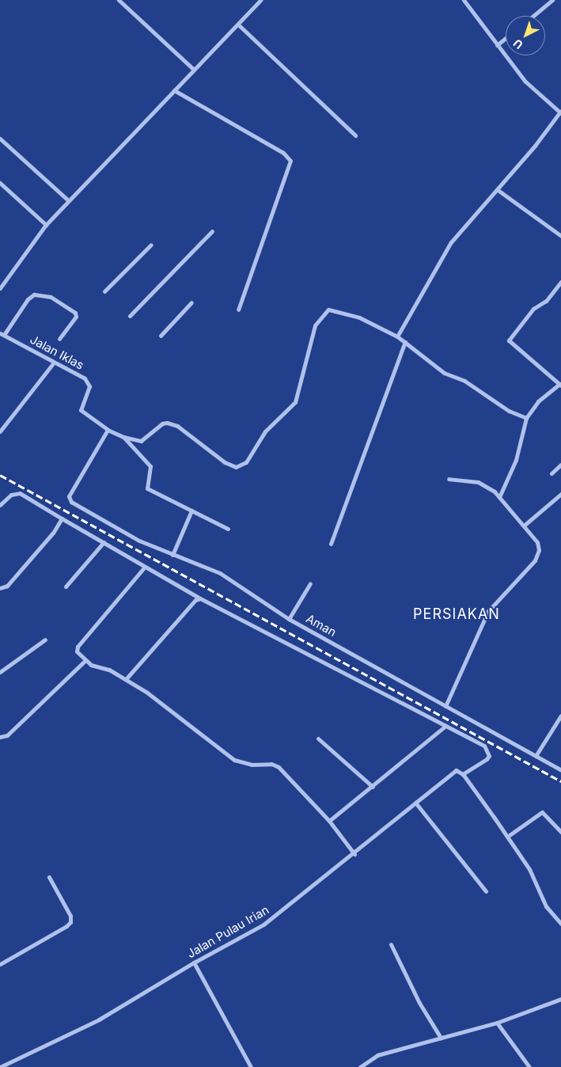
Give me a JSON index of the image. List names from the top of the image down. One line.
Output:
{"streets":{"street":["Jalan Iklas","Aman","Jalan Pulau Irian"]},"crossings":[["Jalan Iklas","Aman"]],"districts":["PERSIAKAN"],"north":"bottom left"}
